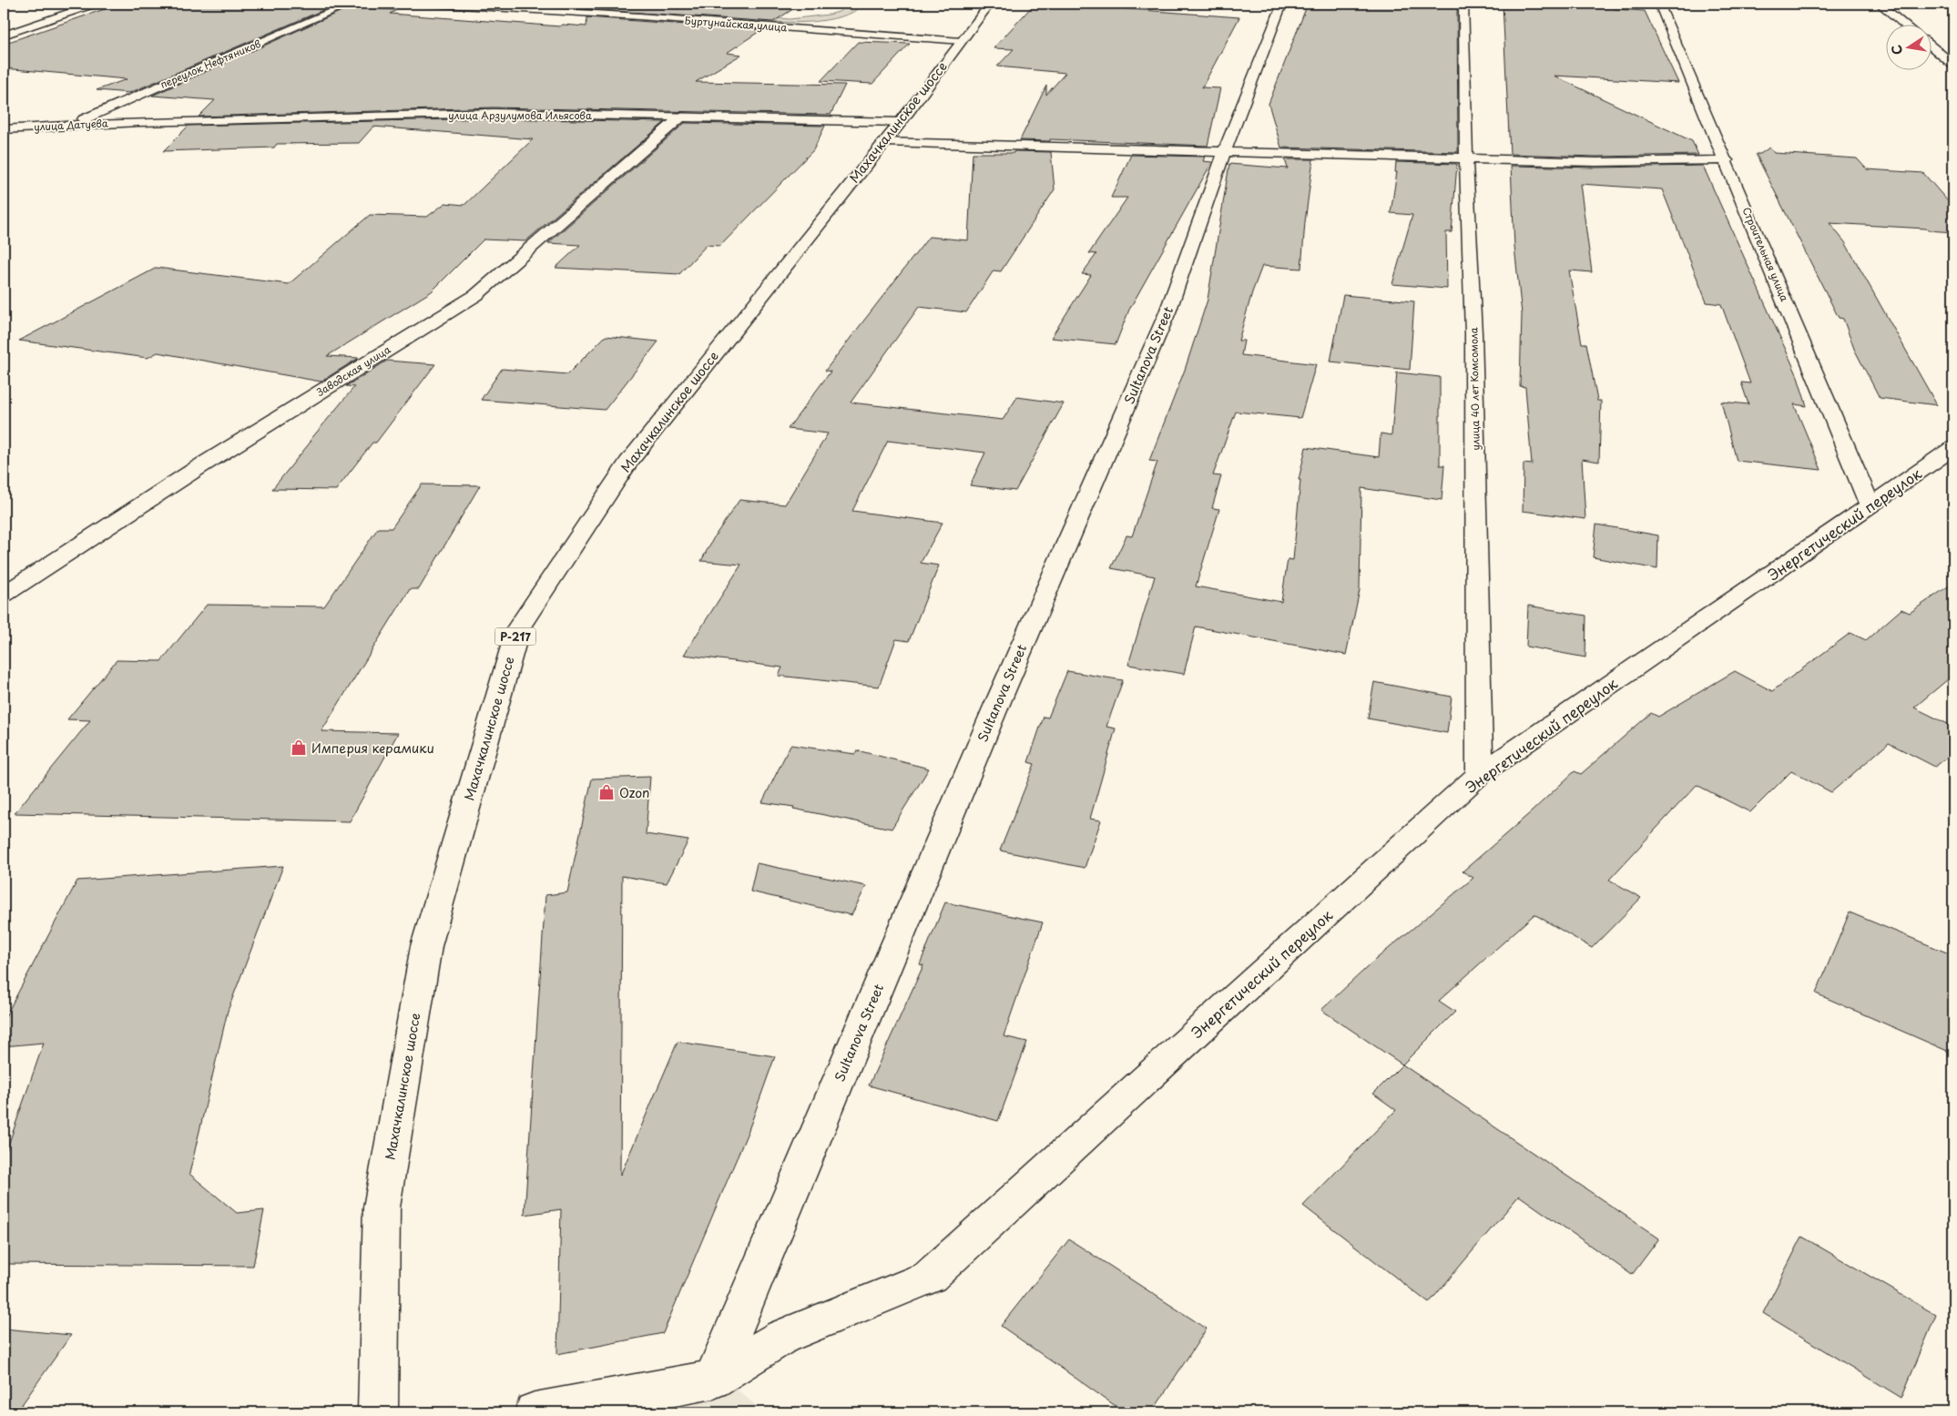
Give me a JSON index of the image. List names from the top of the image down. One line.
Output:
{"streets":{"main road":["Буртунайская улица","переулок Нефтяников","улица Арзулумова Ильясова","Махачкалинское шоссе","улица Датуева","Строительная улица","Sultanova Street","Заводская улица","улица 40 лет Комсомола","Энергетический переулок","Р-217"]},"crossings":[["Буртунайская улица","Махачкалинское шоссе"],["переулок Нефтяников","улица Датуева"],["улица Арзулумова Ильясова","Махачкалинское шоссе"],["улица Арзулумова Ильясова","улица Датуева"],["улица Арзулумова Ильясова","Заводская улица"],["Строительная улица","Энергетический переулок"],["Sultanova Street","Энергетический переулок"],["улица 40 лет Комсомола","Энергетический переулок"]],"places":{"shop":["Империя керамики","Ozon"]},"north":"left"}
